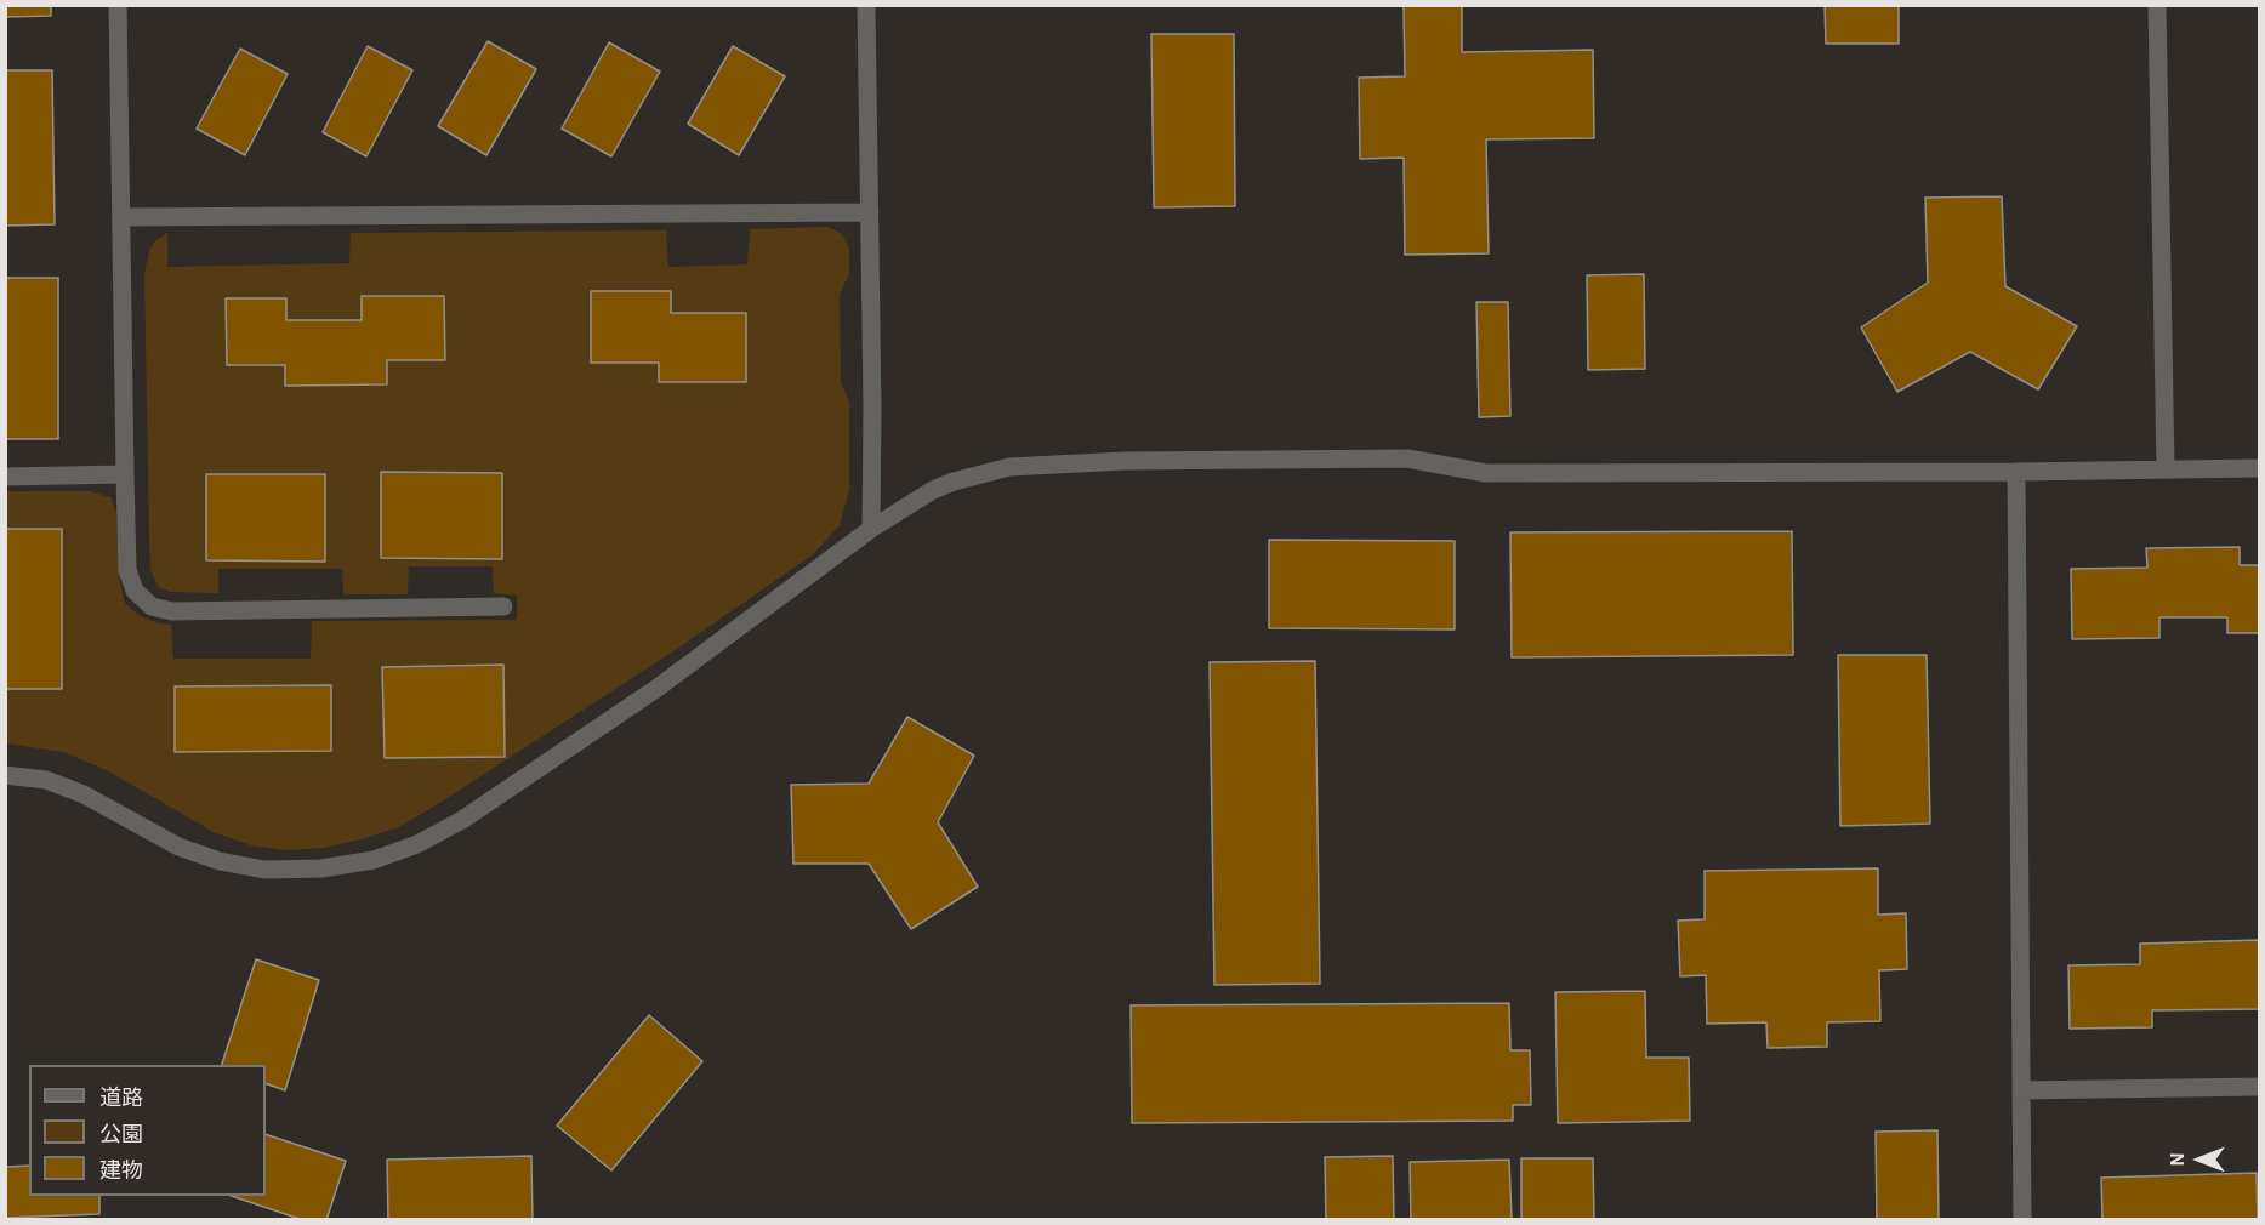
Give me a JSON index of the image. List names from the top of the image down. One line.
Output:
{"legend":["道路","公園","建物"],"north":"left"}
